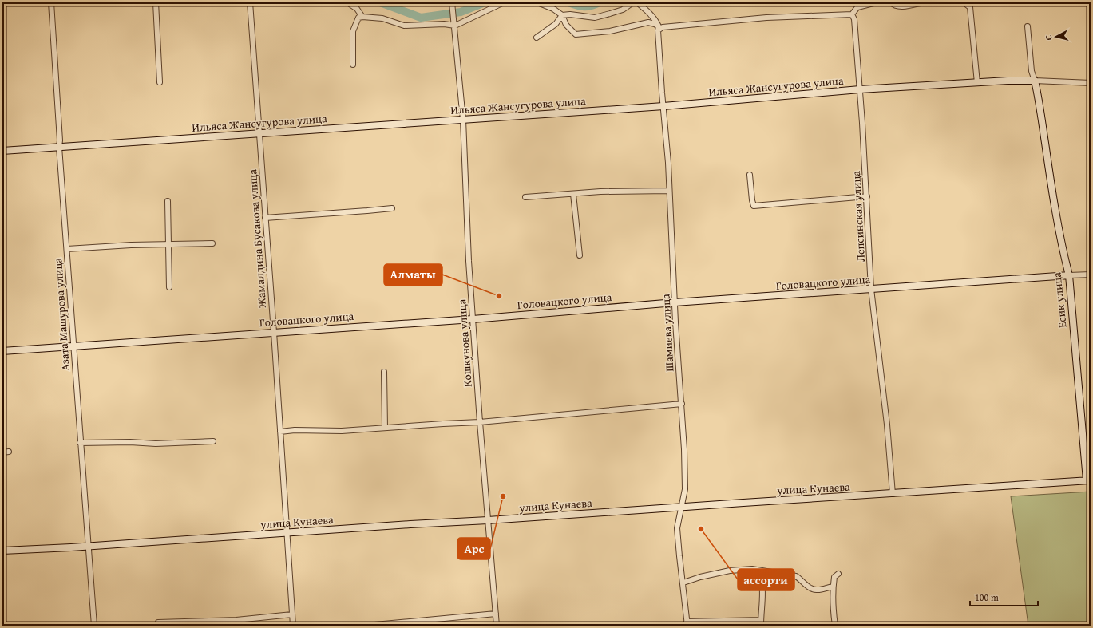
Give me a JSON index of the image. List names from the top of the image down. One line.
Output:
{"streets":{"street":["Ильяса Жансугурова улица","Лепсинская улица","Жамалдина Бусакова улица","Головацкого улица","Есик улица","Азата Машурова улица","Шамиева улица","Кошкунова улица","улица Кунаева"]},"crossings":[["Ильяса Жансугурова улица","Лепсинская улица"],["Ильяса Жансугурова улица","Жамалдина Бусакова улица"],["Ильяса Жансугурова улица","Есик улица"],["Ильяса Жансугурова улица","Азата Машурова улица"],["Ильяса Жансугурова улица","Шамиева улица"],["Ильяса Жансугурова улица","Кошкунова улица"],["Лепсинская улица","Головацкого улица"],["Лепсинская улица","улица Кунаева"],["Жамалдина Бусакова улица","Головацкого улица"],["Жамалдина Бусакова улица","улица Кунаева"],["Головацкого улица","Есик улица"],["Головацкого улица","Азата Машурова улица"],["Головацкого улица","Шамиева улица"],["Головацкого улица","Кошкунова улица"],["Есик улица","улица Кунаева"],["Азата Машурова улица","улица Кунаева"],["Шамиева улица","улица Кунаева"],["Кошкунова улица","улица Кунаева"]],"places":["Алматы","Арс","ассорти"],"scale_bar":"100 m","north":"left"}
